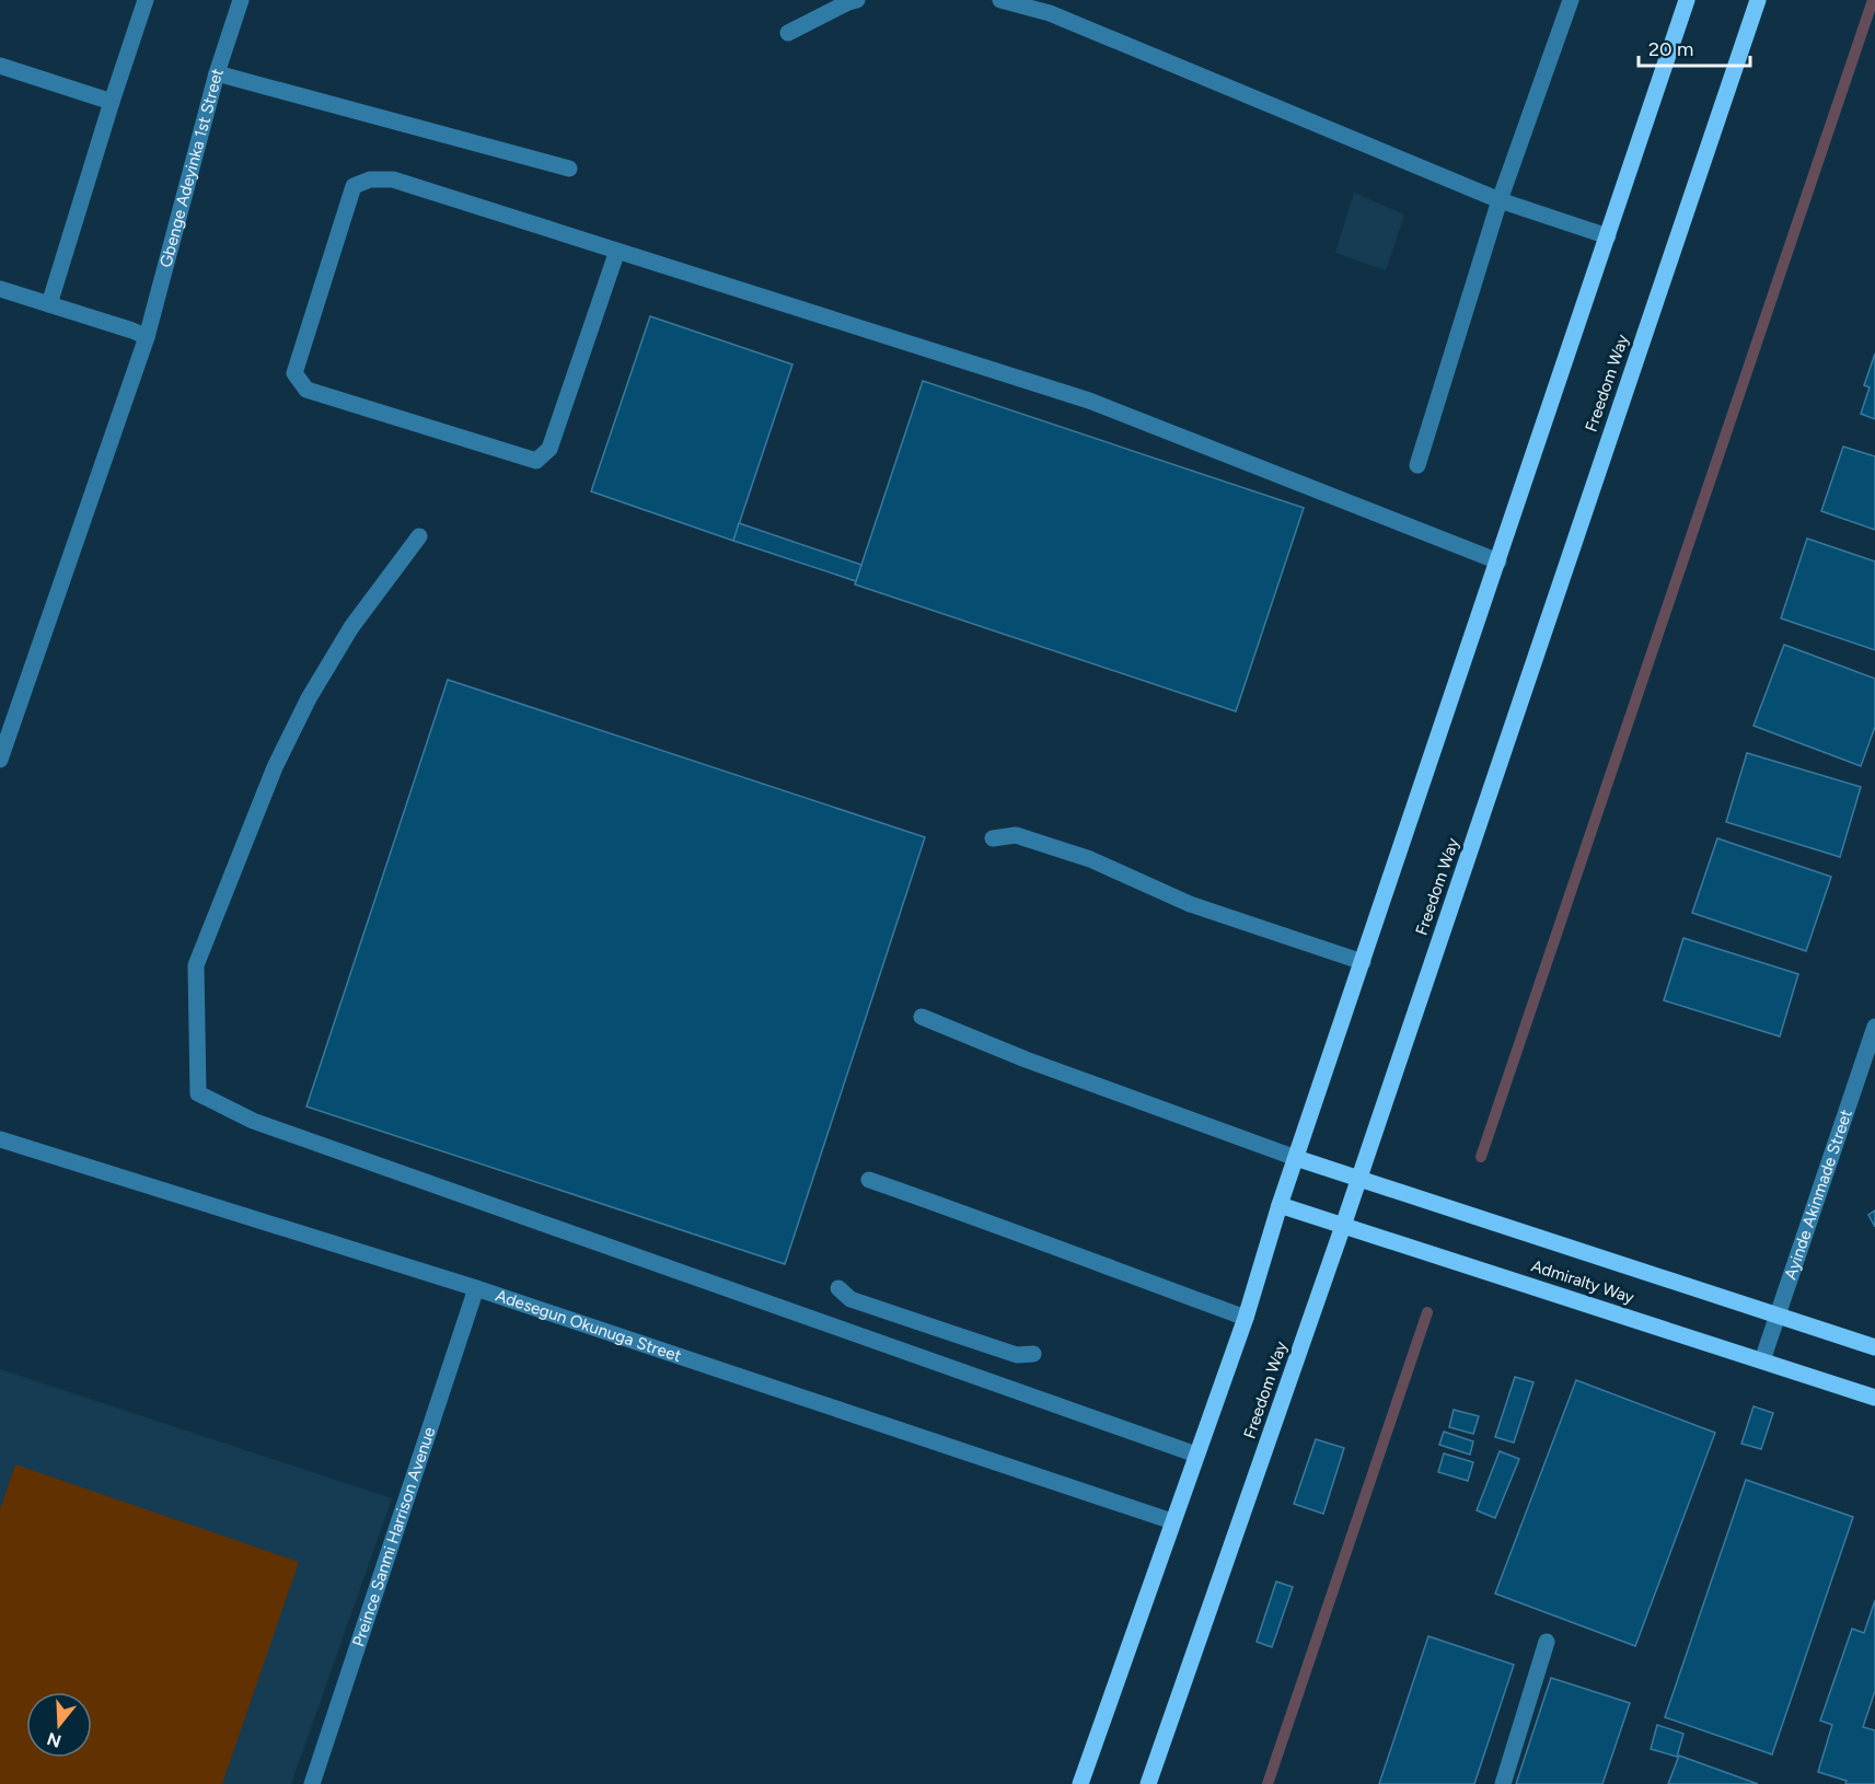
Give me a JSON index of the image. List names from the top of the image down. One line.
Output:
{"streets":{"main road":["Freedom Way","Admiralty Way"],"street":["Gbenge Adeyinka 1st Street","Ayinde Akinmade Street","Adesegun Okunuga Street","Preince Sanmi Harrison Avenue"]},"crossings":[["Freedom Way","Admiralty Way"],["Ayinde Akinmade Street","Admiralty Way"],["Adesegun Okunuga Street","Preince Sanmi Harrison Avenue"]],"scale_bar":"20 m","north":"bottom"}
